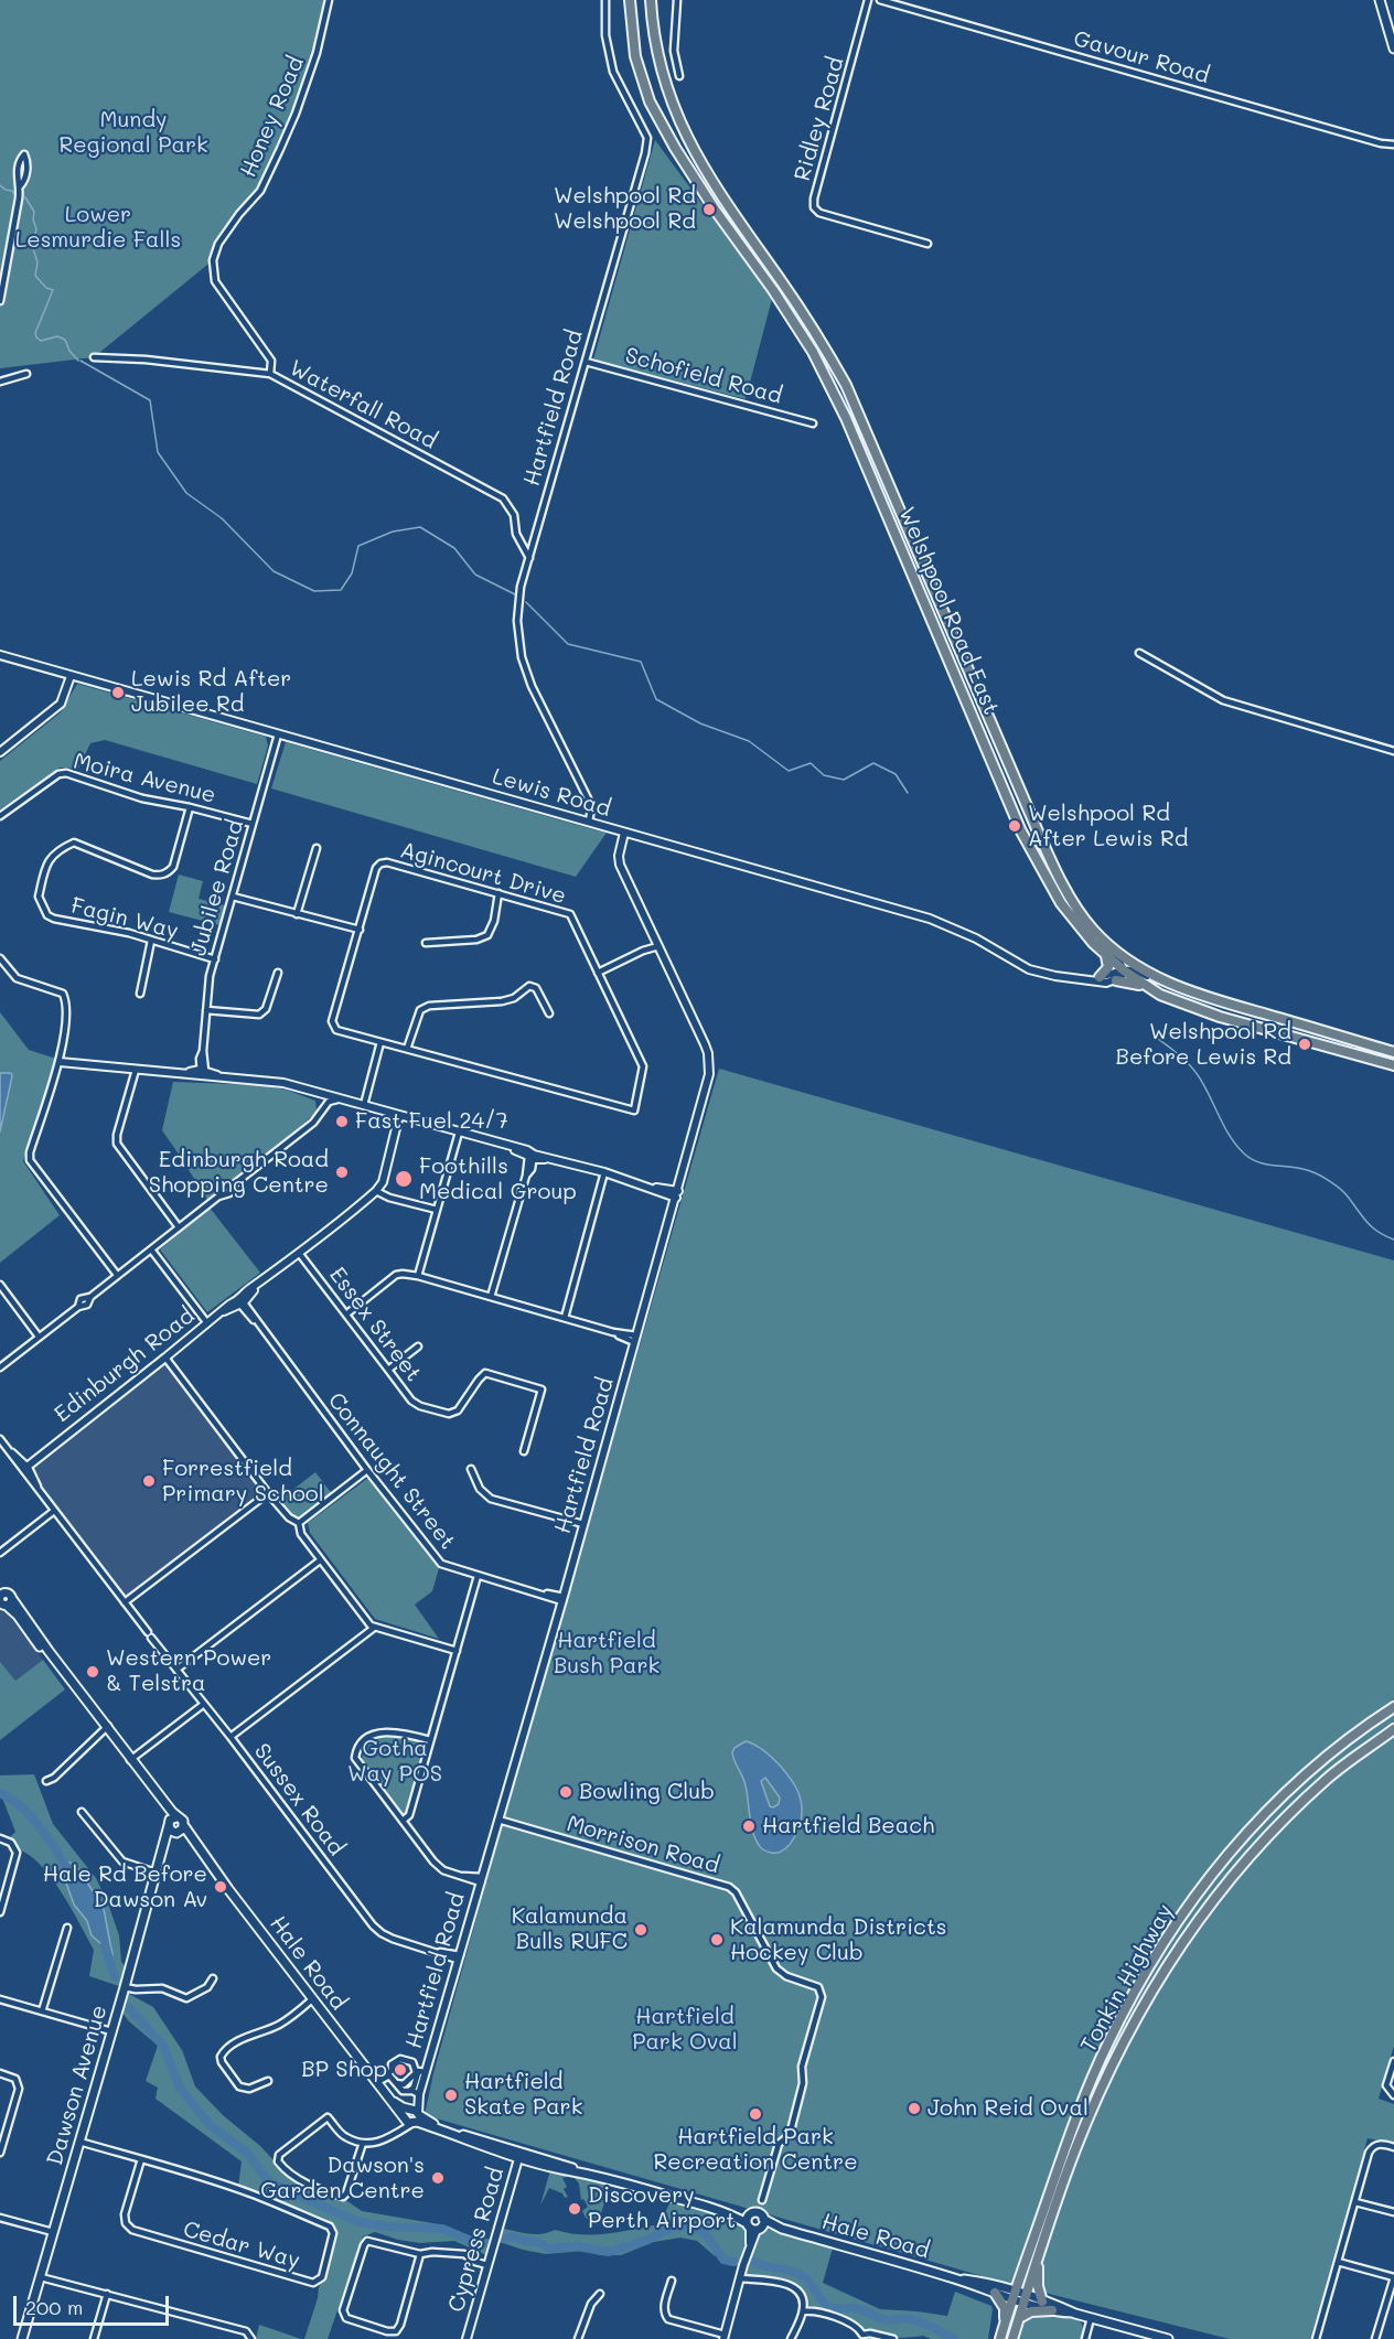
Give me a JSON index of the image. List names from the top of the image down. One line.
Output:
{"streets":{"main road":["Welshpool Road East","Hale Road","Tonkin Highway","Dawson Avenue"],"street":["Gavour Road","Honey Road","Ridley Road","Schofield Road","Waterfall Road","Hartfield Road","Moira Avenue","Lewis Road","Agincourt Drive","Jubilee Road","Fagin Way","Essex Street","Edinburgh Road","Connaught Street","Sussex Road","Morrison Road","Cypress Road","Cedar Way"]},"crossings":[["Honey Road","Waterfall Road"],["Schofield Road","Hartfield Road"],["Waterfall Road","Hartfield Road"],["Hartfield Road","Lewis Road"],["Hartfield Road","Connaught Street"],["Hartfield Road","Sussex Road"],["Hartfield Road","Morrison Road"],["Hartfield Road","Hale Road"],["Welshpool Road East","Lewis Road"],["Moira Avenue","Jubilee Road"],["Moira Avenue","Fagin Way"],["Lewis Road","Jubilee Road"],["Jubilee Road","Fagin Way"],["Essex Street","Edinburgh Road"],["Edinburgh Road","Connaught Street"],["Edinburgh Road","Sussex Road"],["Hale Road","Tonkin Highway"],["Hale Road","Cypress Road"],["Dawson Avenue","Cedar Way"]],"parks":["Mundy Regional Park","Lower Lesmurdie Falls","Hartfield Bush Park","Gotha Way POS","Hartfield Park Oval"],"places":["Welshpool Rd Welshpool Rd","Lewis Rd After Jubilee Rd","Welshpool Rd After Lewis Rd","Welshpool Rd Before Lewis Rd","Fast Fuel 24/7","Edinburgh Road Shopping Centre","Foothills Medical Group","Forrestfield Primary School","Western Power & Telstra","Bowling Club","Hartfield Beach","Hale Rd Before Dawson Av","Kalamunda Bulls RUFC","Kalamunda Districts Hockey Club","BP Shop","Hartfield Skate Park","John Reid Oval","Hartfield Park Recreation Centre","Dawson's Garden Centre","Discovery Perth Airport"],"scale_bar":"200 m"}
